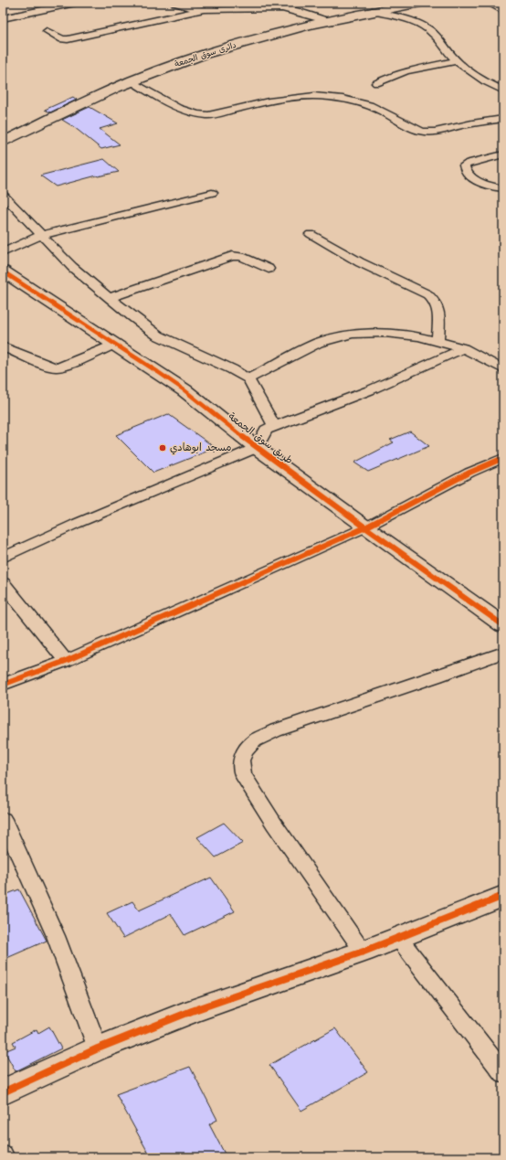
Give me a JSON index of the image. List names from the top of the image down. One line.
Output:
{"streets":{"street":["دائرى سوق الجمعة","طريق سوق الجمعة"]},"places":["مسجد ابوهادي"]}
